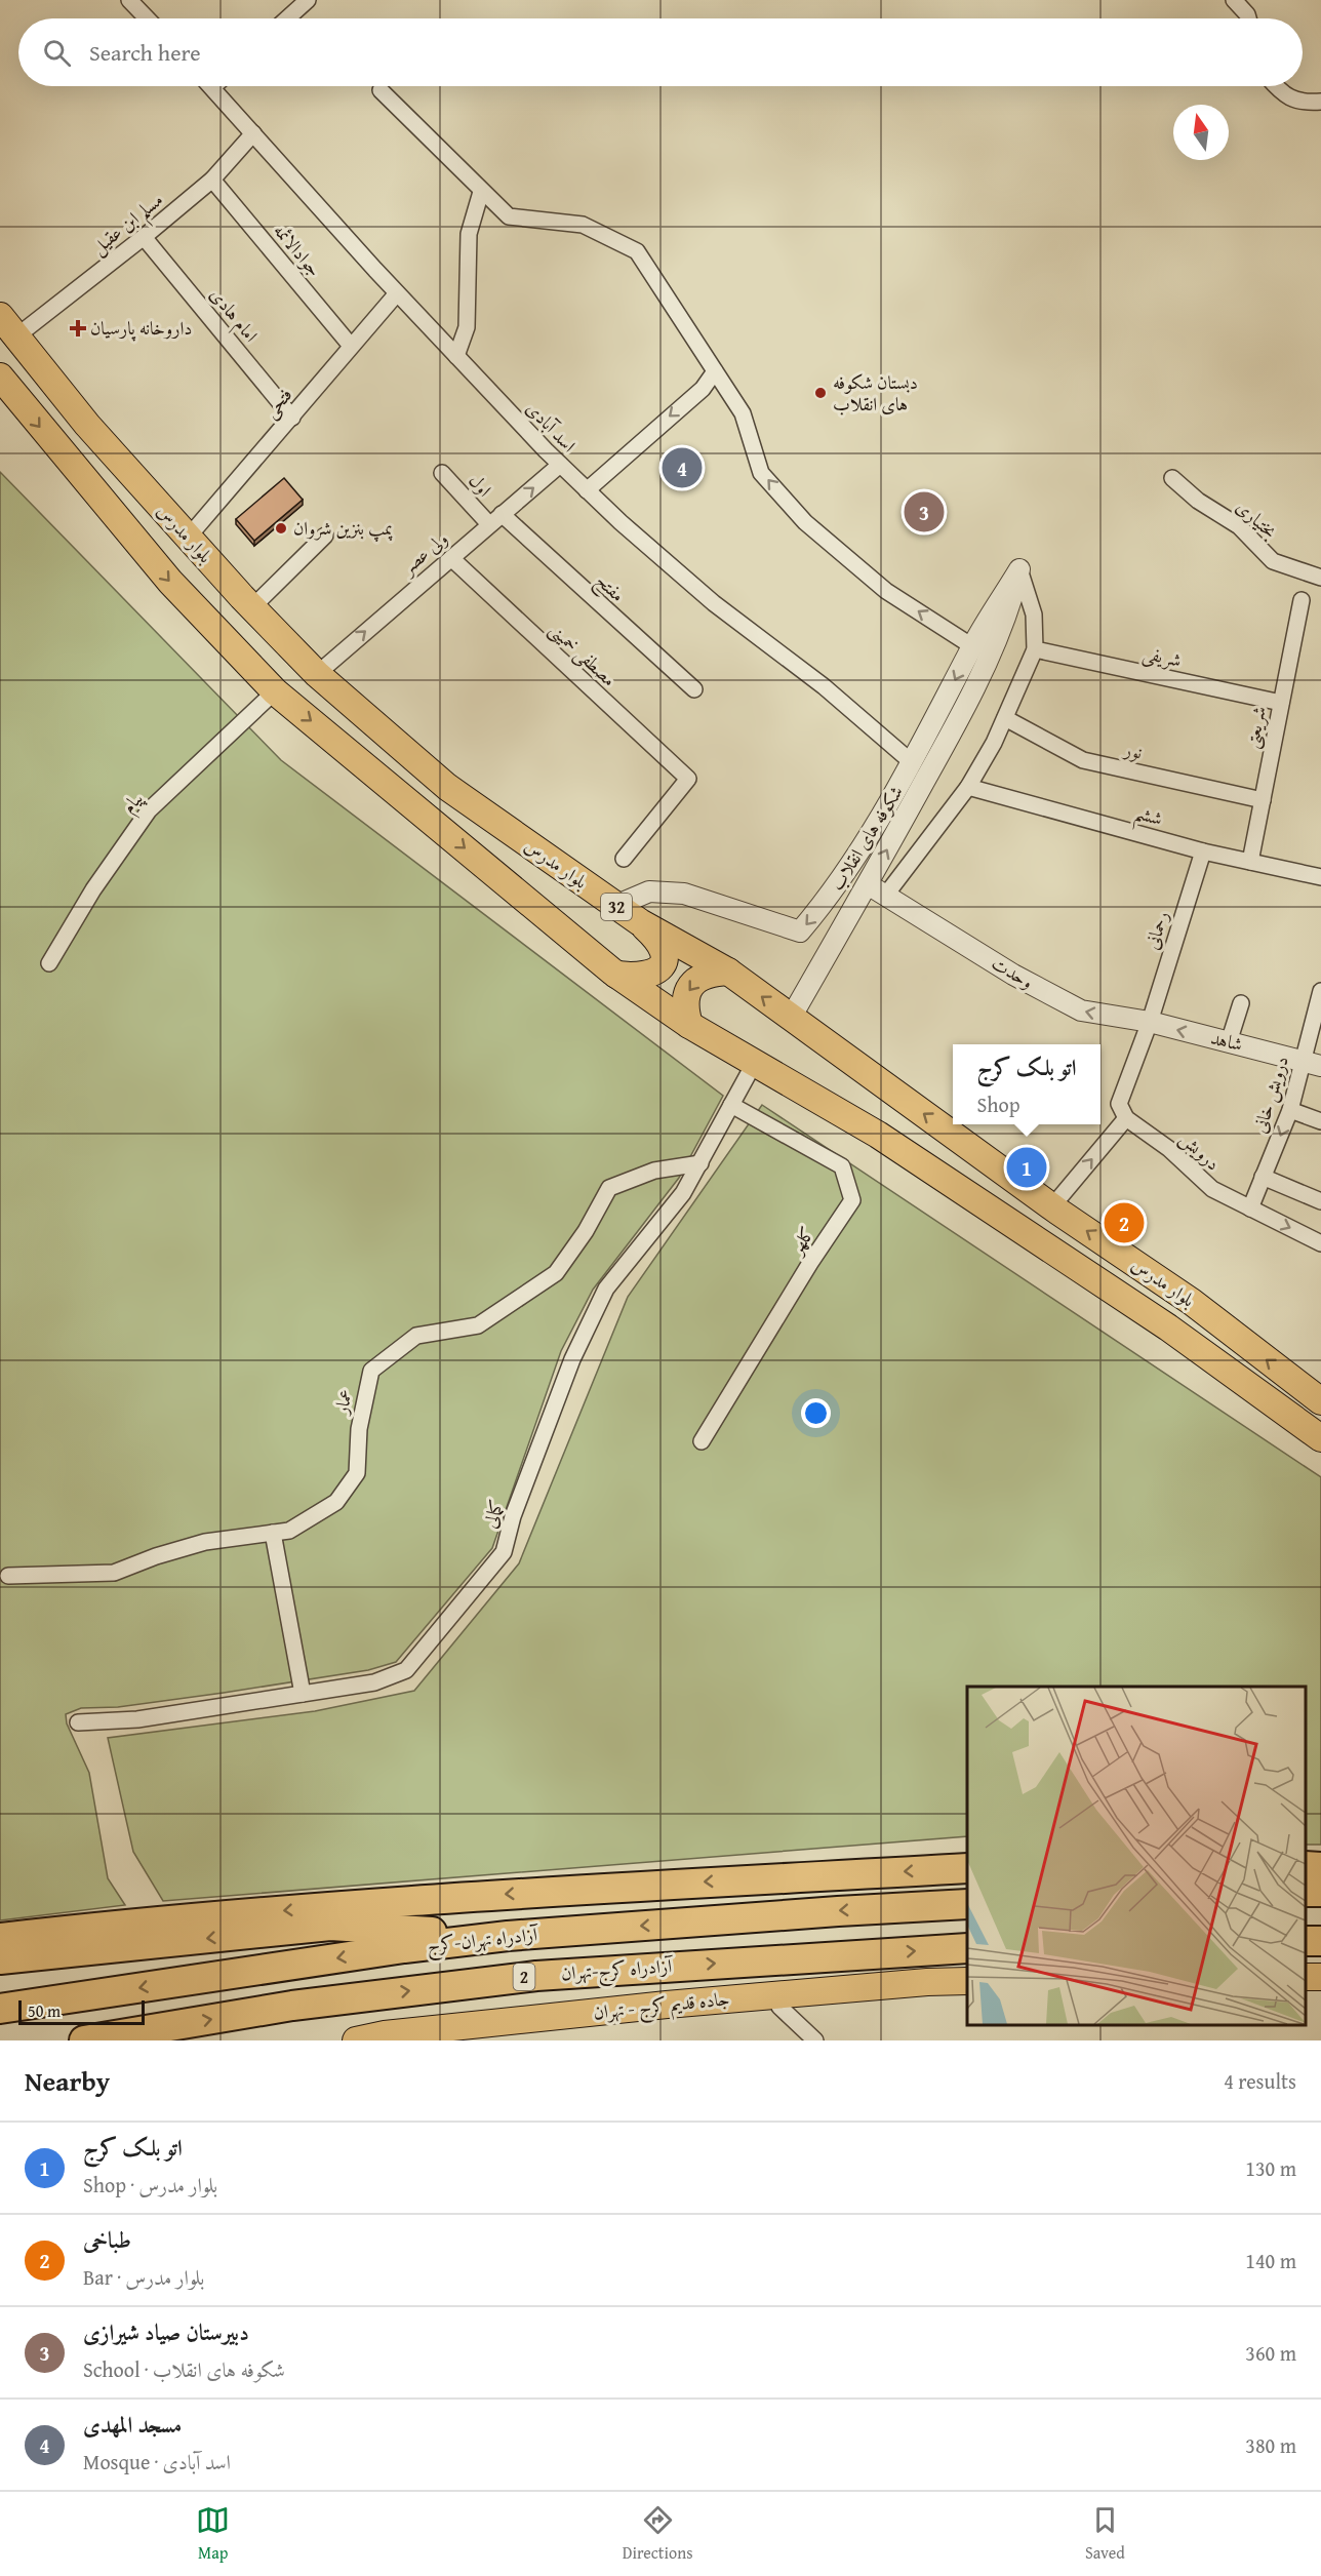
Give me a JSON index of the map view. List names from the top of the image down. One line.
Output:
{"streets":{"highway":["بلوار مدرس","32","آزادراه تهران-کرج","آزادراه کرج-تهران","2","جاده قدیم کرج - تهران"],"street":["مسلم ابن عقیل","جوادالائمه","امام هادی","فتحی","اسد آبادی","اول","بختیاری","ولی عصر","مفتح","مصطفی خمینی","شریفی","شریعتی","نور","پیام","ششم","شکوفه های انقلاب","رحمانی","وحدت","شاهد","درویش خانی","درویش","کلهر","عمار","کمالی"]},"crossings":[["مسلم ابن عقیل","جوادالائمه"],["مسلم ابن عقیل","امام هادی"],["مسلم ابن عقیل","اسد آبادی"],["مسلم ابن عقیل","بلوار مدرس"],["جوادالائمه","فتحی"],["امام هادی","فتحی"],["فتحی","اسد آبادی"],["فتحی","بلوار مدرس"],["اسد آبادی","ولی عصر"],["اسد آبادی","شکوفه های انقلاب"],["اول","ولی عصر"],["بلوار مدرس","ولی عصر"],["بلوار مدرس","پیام"],["بلوار مدرس","شکوفه های انقلاب"],["بلوار مدرس","کمالی"],["ولی عصر","مفتح"],["ولی عصر","مصطفی خمینی"],["شریفی","شریعتی"],["شریعتی","نور"],["شریعتی","ششم"],["ششم","رحمانی"],["شکوفه های انقلاب","وحدت"],["رحمانی","وحدت"],["رحمانی","شاهد"],["رحمانی","درویش"],["وحدت","شاهد"],["شاهد","درویش خانی"],["درویش خانی","درویش"],["کلهر","کمالی"],["عمار","کمالی"]],"one_way":["وحدت","شاهد"],"places":{"health":["داروخانه پارسیان"],"other":["دبستان شکوفه های انقلاب","پمپ بنزین شروان"]},"scale_bar":"50 m","north":"top","page":{"search":"Search here","pins":["4","3","1","2"],"popup":["اتو بلک کرج","Shop"],"scale":"50 m","heading":["Nearby","4 results"],"list":[{"mark":"1","name":"اتو بلک کرج","note":"Shop · بلوار مدرس","value":"130 m"},{"mark":"2","name":"طباخی","note":"Bar · بلوار مدرس","value":"140 m"},{"mark":"3","name":"دبیرستان صیاد شیرازی","note":"School · شکوفه های انقلاب","value":"360 m"},{"mark":"4","name":"مسجد المهدی","note":"Mosque · اسد آبادی","value":"380 m"}],"nav":["Map","Directions","Saved"]}}
